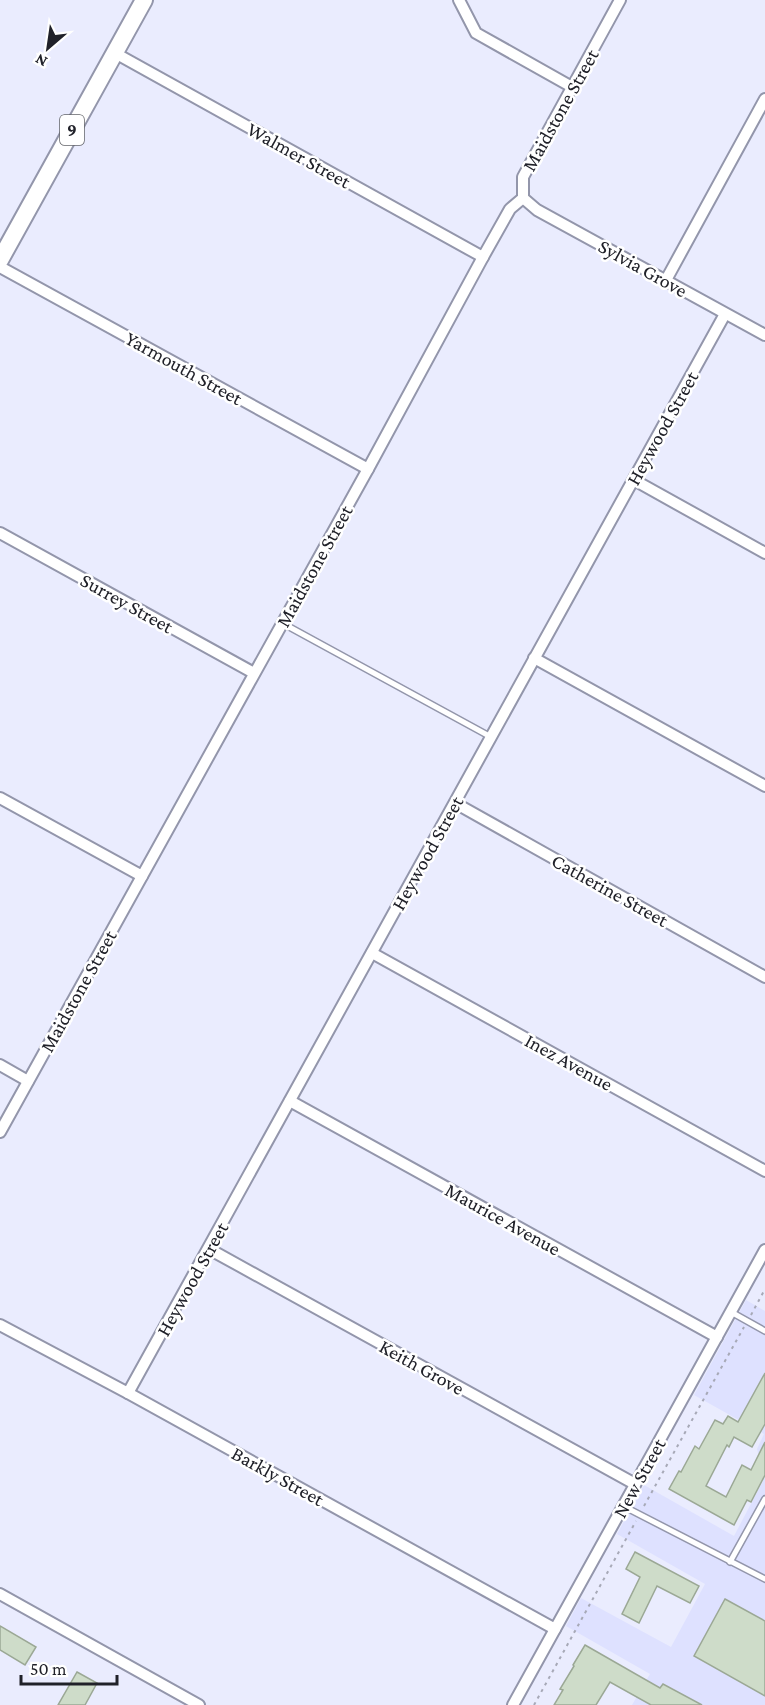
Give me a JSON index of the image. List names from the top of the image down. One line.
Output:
{"streets":{"main road":["9"],"street":["Maidstone Street","Walmer Street","Sylvia Grove","Yarmouth Street","Heywood Street","Surrey Street","Catherine Street","Inez Avenue","Maurice Avenue","Keith Grove","Barkly Street","New Street"]},"crossings":[["Maidstone Street","Walmer Street"],["Maidstone Street","Sylvia Grove"],["Maidstone Street","Yarmouth Street"],["Maidstone Street","Surrey Street"],["9","Walmer Street"],["Sylvia Grove","Heywood Street"],["Heywood Street","Catherine Street"],["Heywood Street","Inez Avenue"],["Heywood Street","Maurice Avenue"],["Heywood Street","Keith Grove"],["Heywood Street","Barkly Street"],["Maurice Avenue","New Street"],["Keith Grove","New Street"],["Barkly Street","New Street"]],"scale_bar":"50 m","north":"bottom left"}
